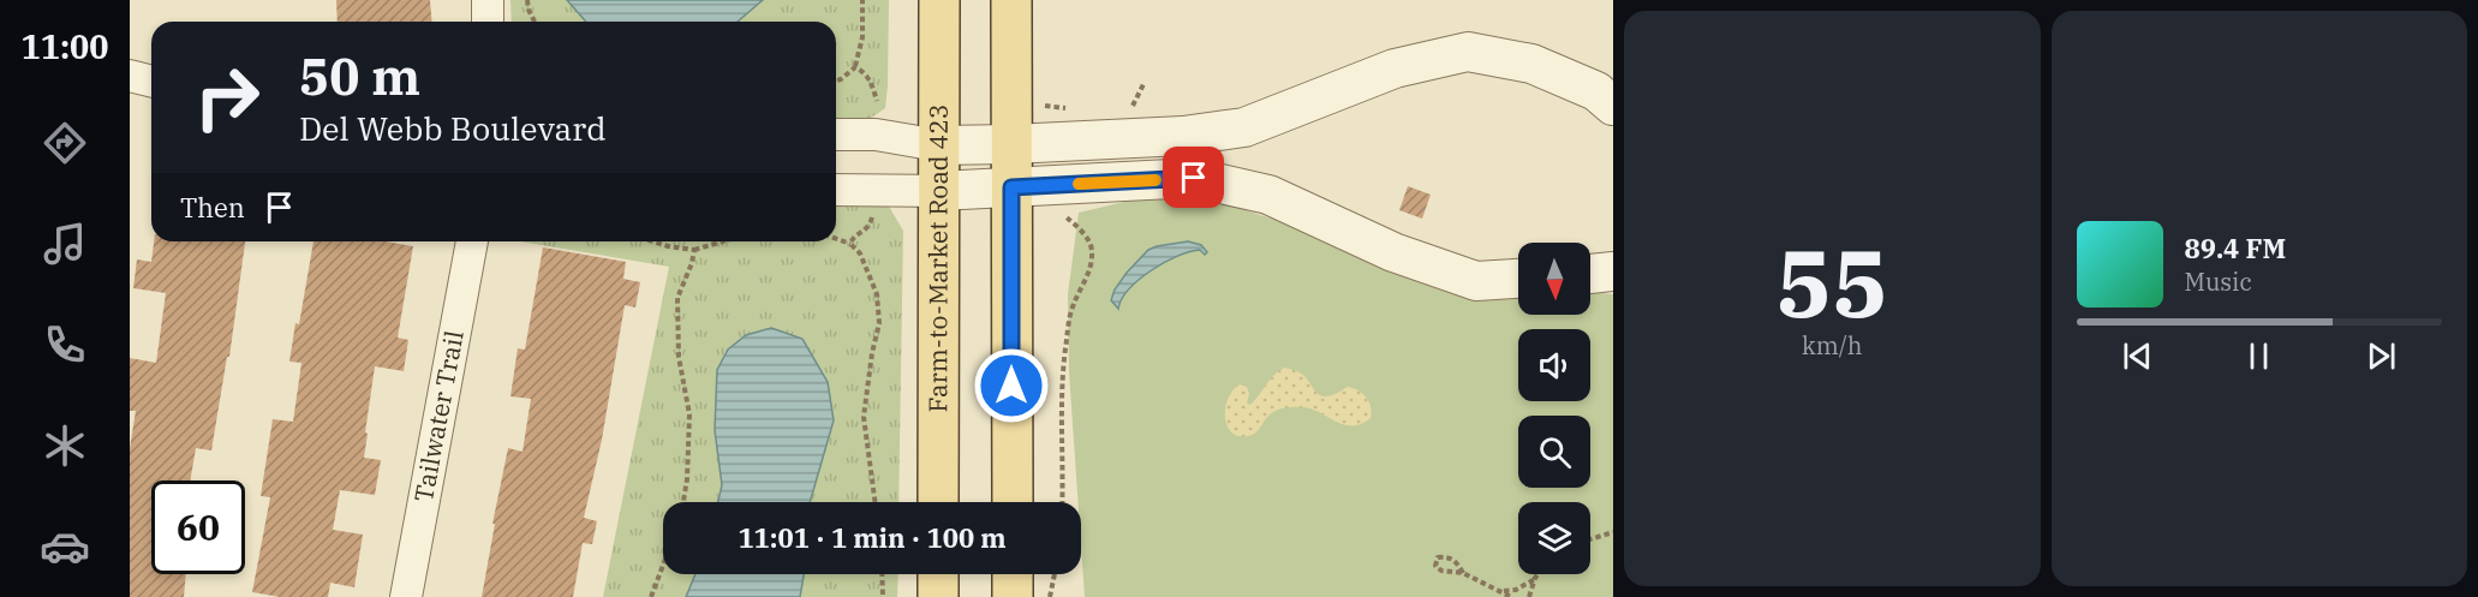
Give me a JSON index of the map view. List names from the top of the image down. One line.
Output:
{"streets":{"main road":["Farm-to-Market Road 423"],"street":["Tailwater Trail"]},"north":"bottom","page":{"tabs":"11:00","tile":["55","km/h"],"turn":["50 m","Del Webb Boulevard"],"then":"Then","song":["89.4 FM","Music"],"limit":"60","trip":"11:01 · 1 min · 100 m"}}
